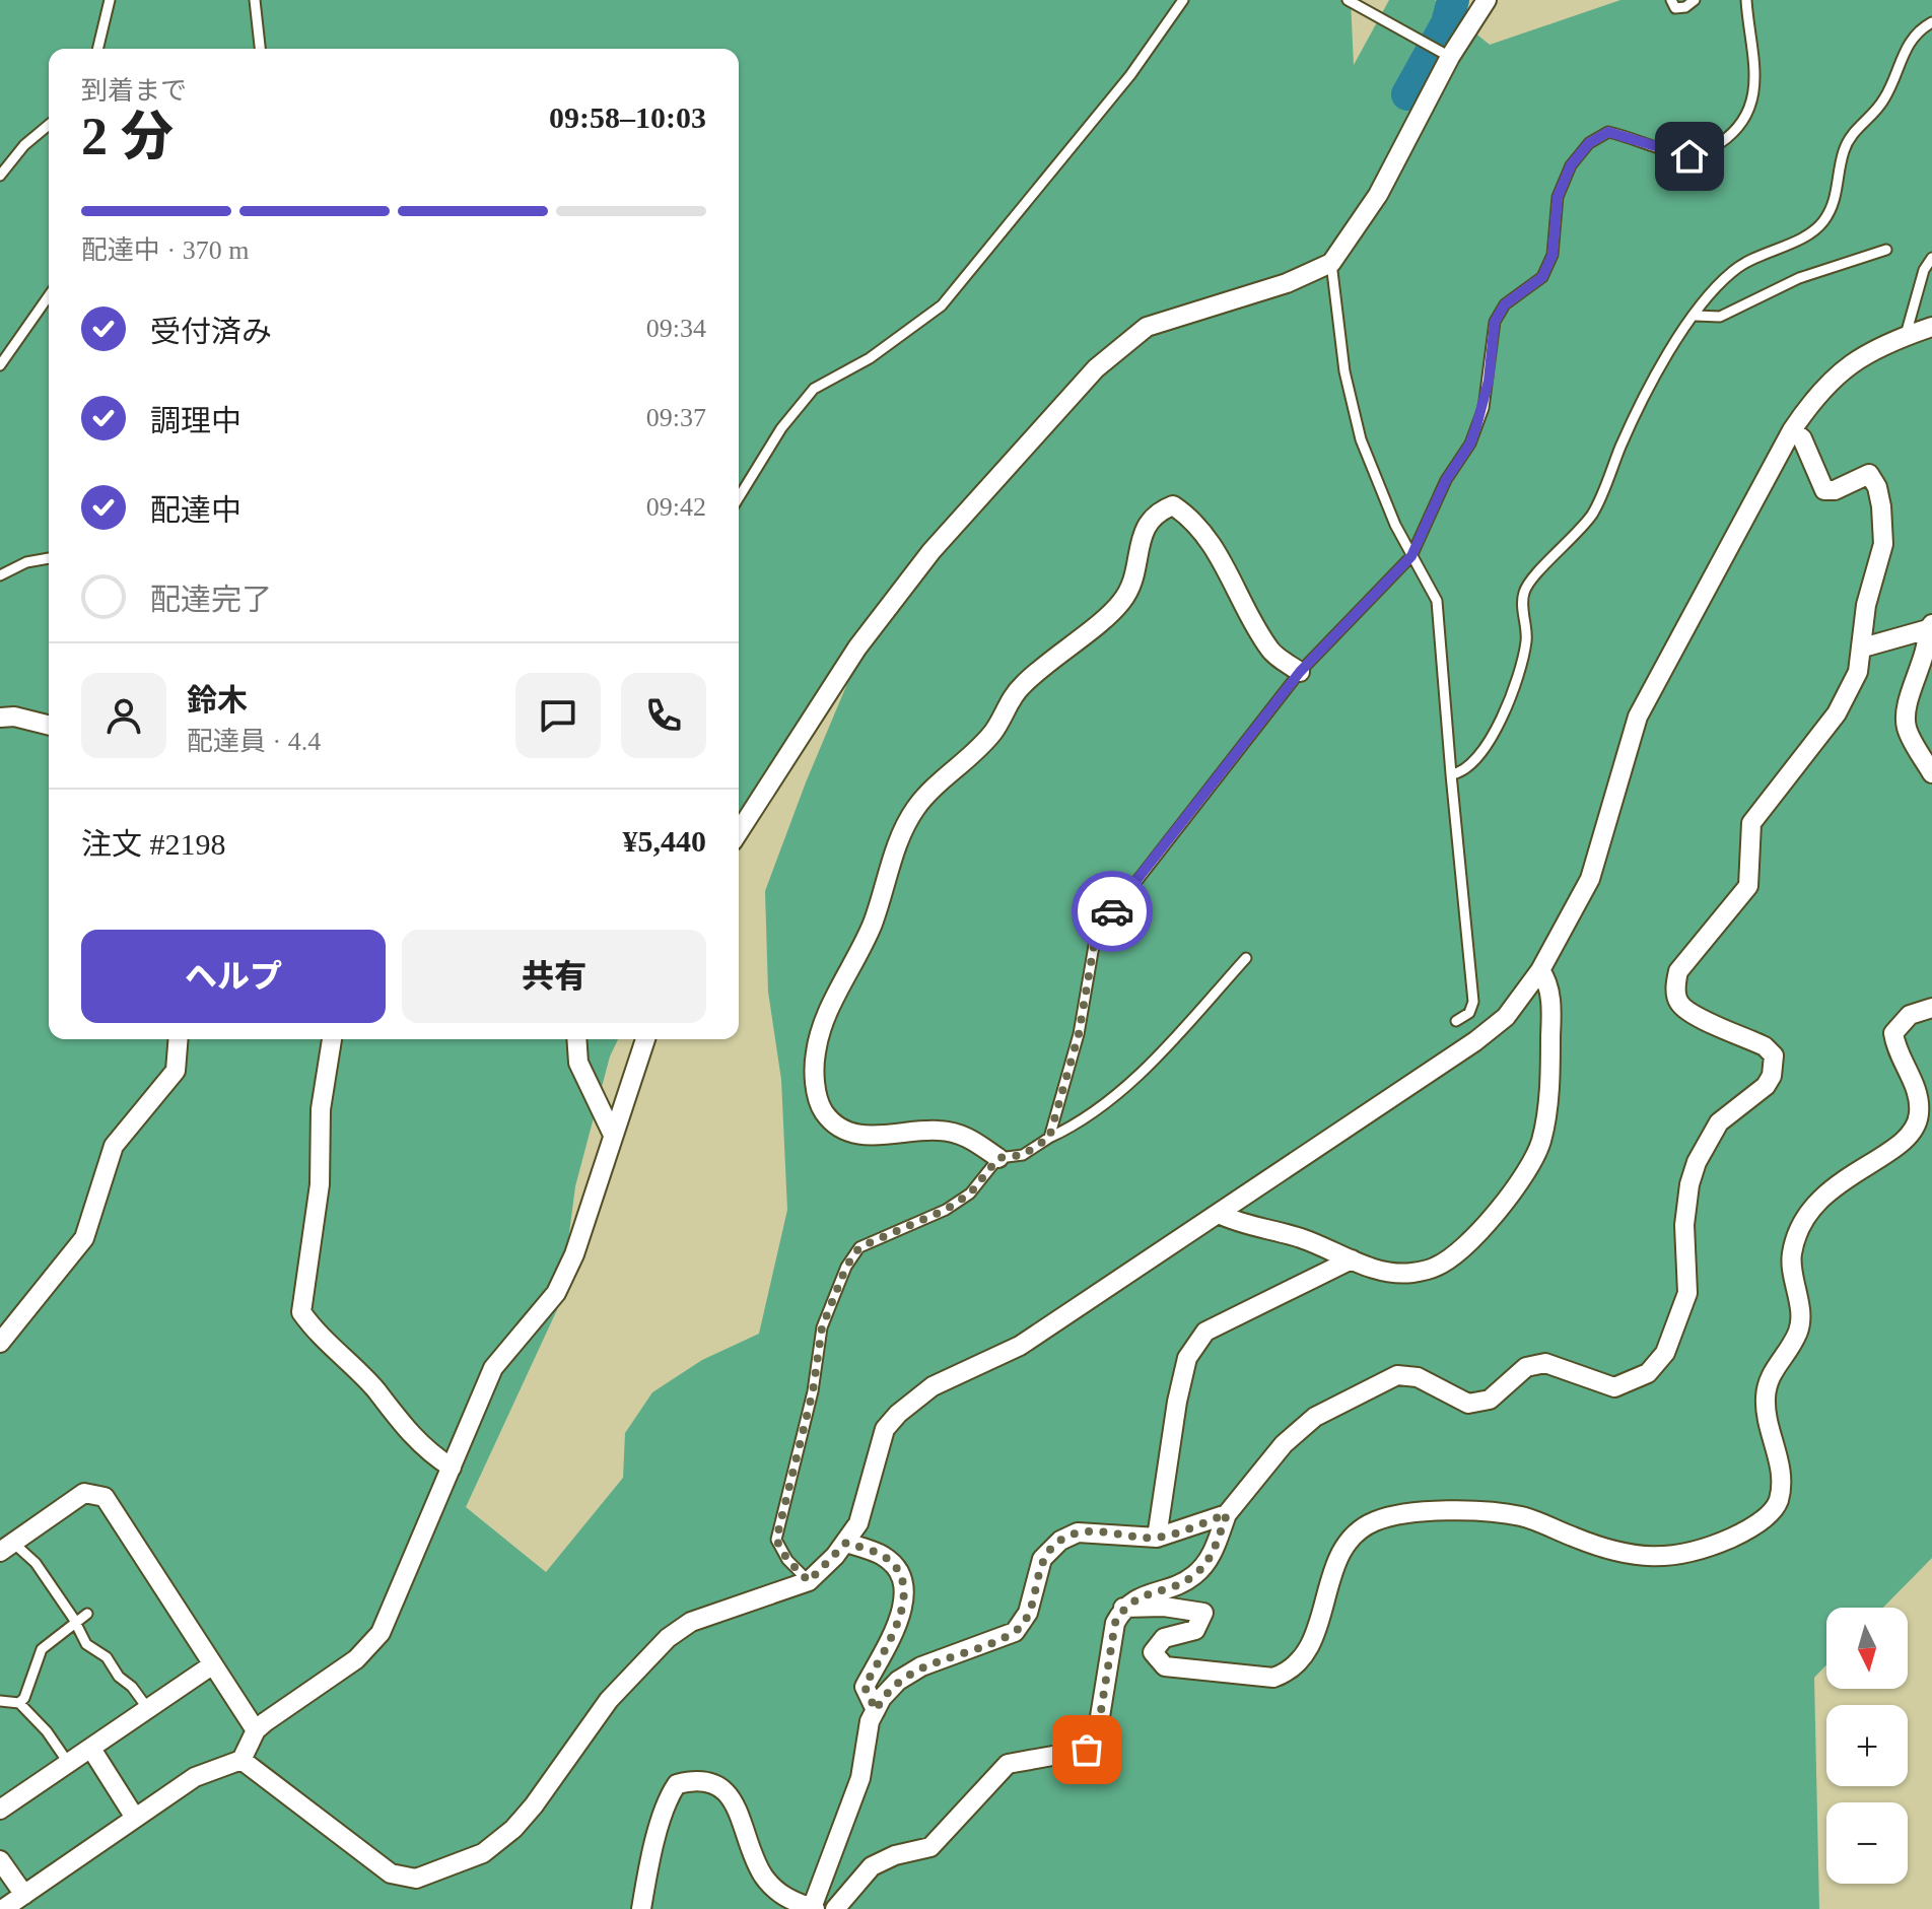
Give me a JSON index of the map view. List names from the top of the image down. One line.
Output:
{"north":"bottom","page":{"heading":["2 分","到着まで","09:58–10:03"],"panel":["鈴木","配達員 · 4.4","注文 #2198","¥5,440"],"bar":"配達中 · 370 m","list":[["受付済み","09:34"],["調理中","09:37"],["配達中","09:42"],"配達完了"],"buttons":["ヘルプ","共有"],"map_buttons":["+","−"]}}
